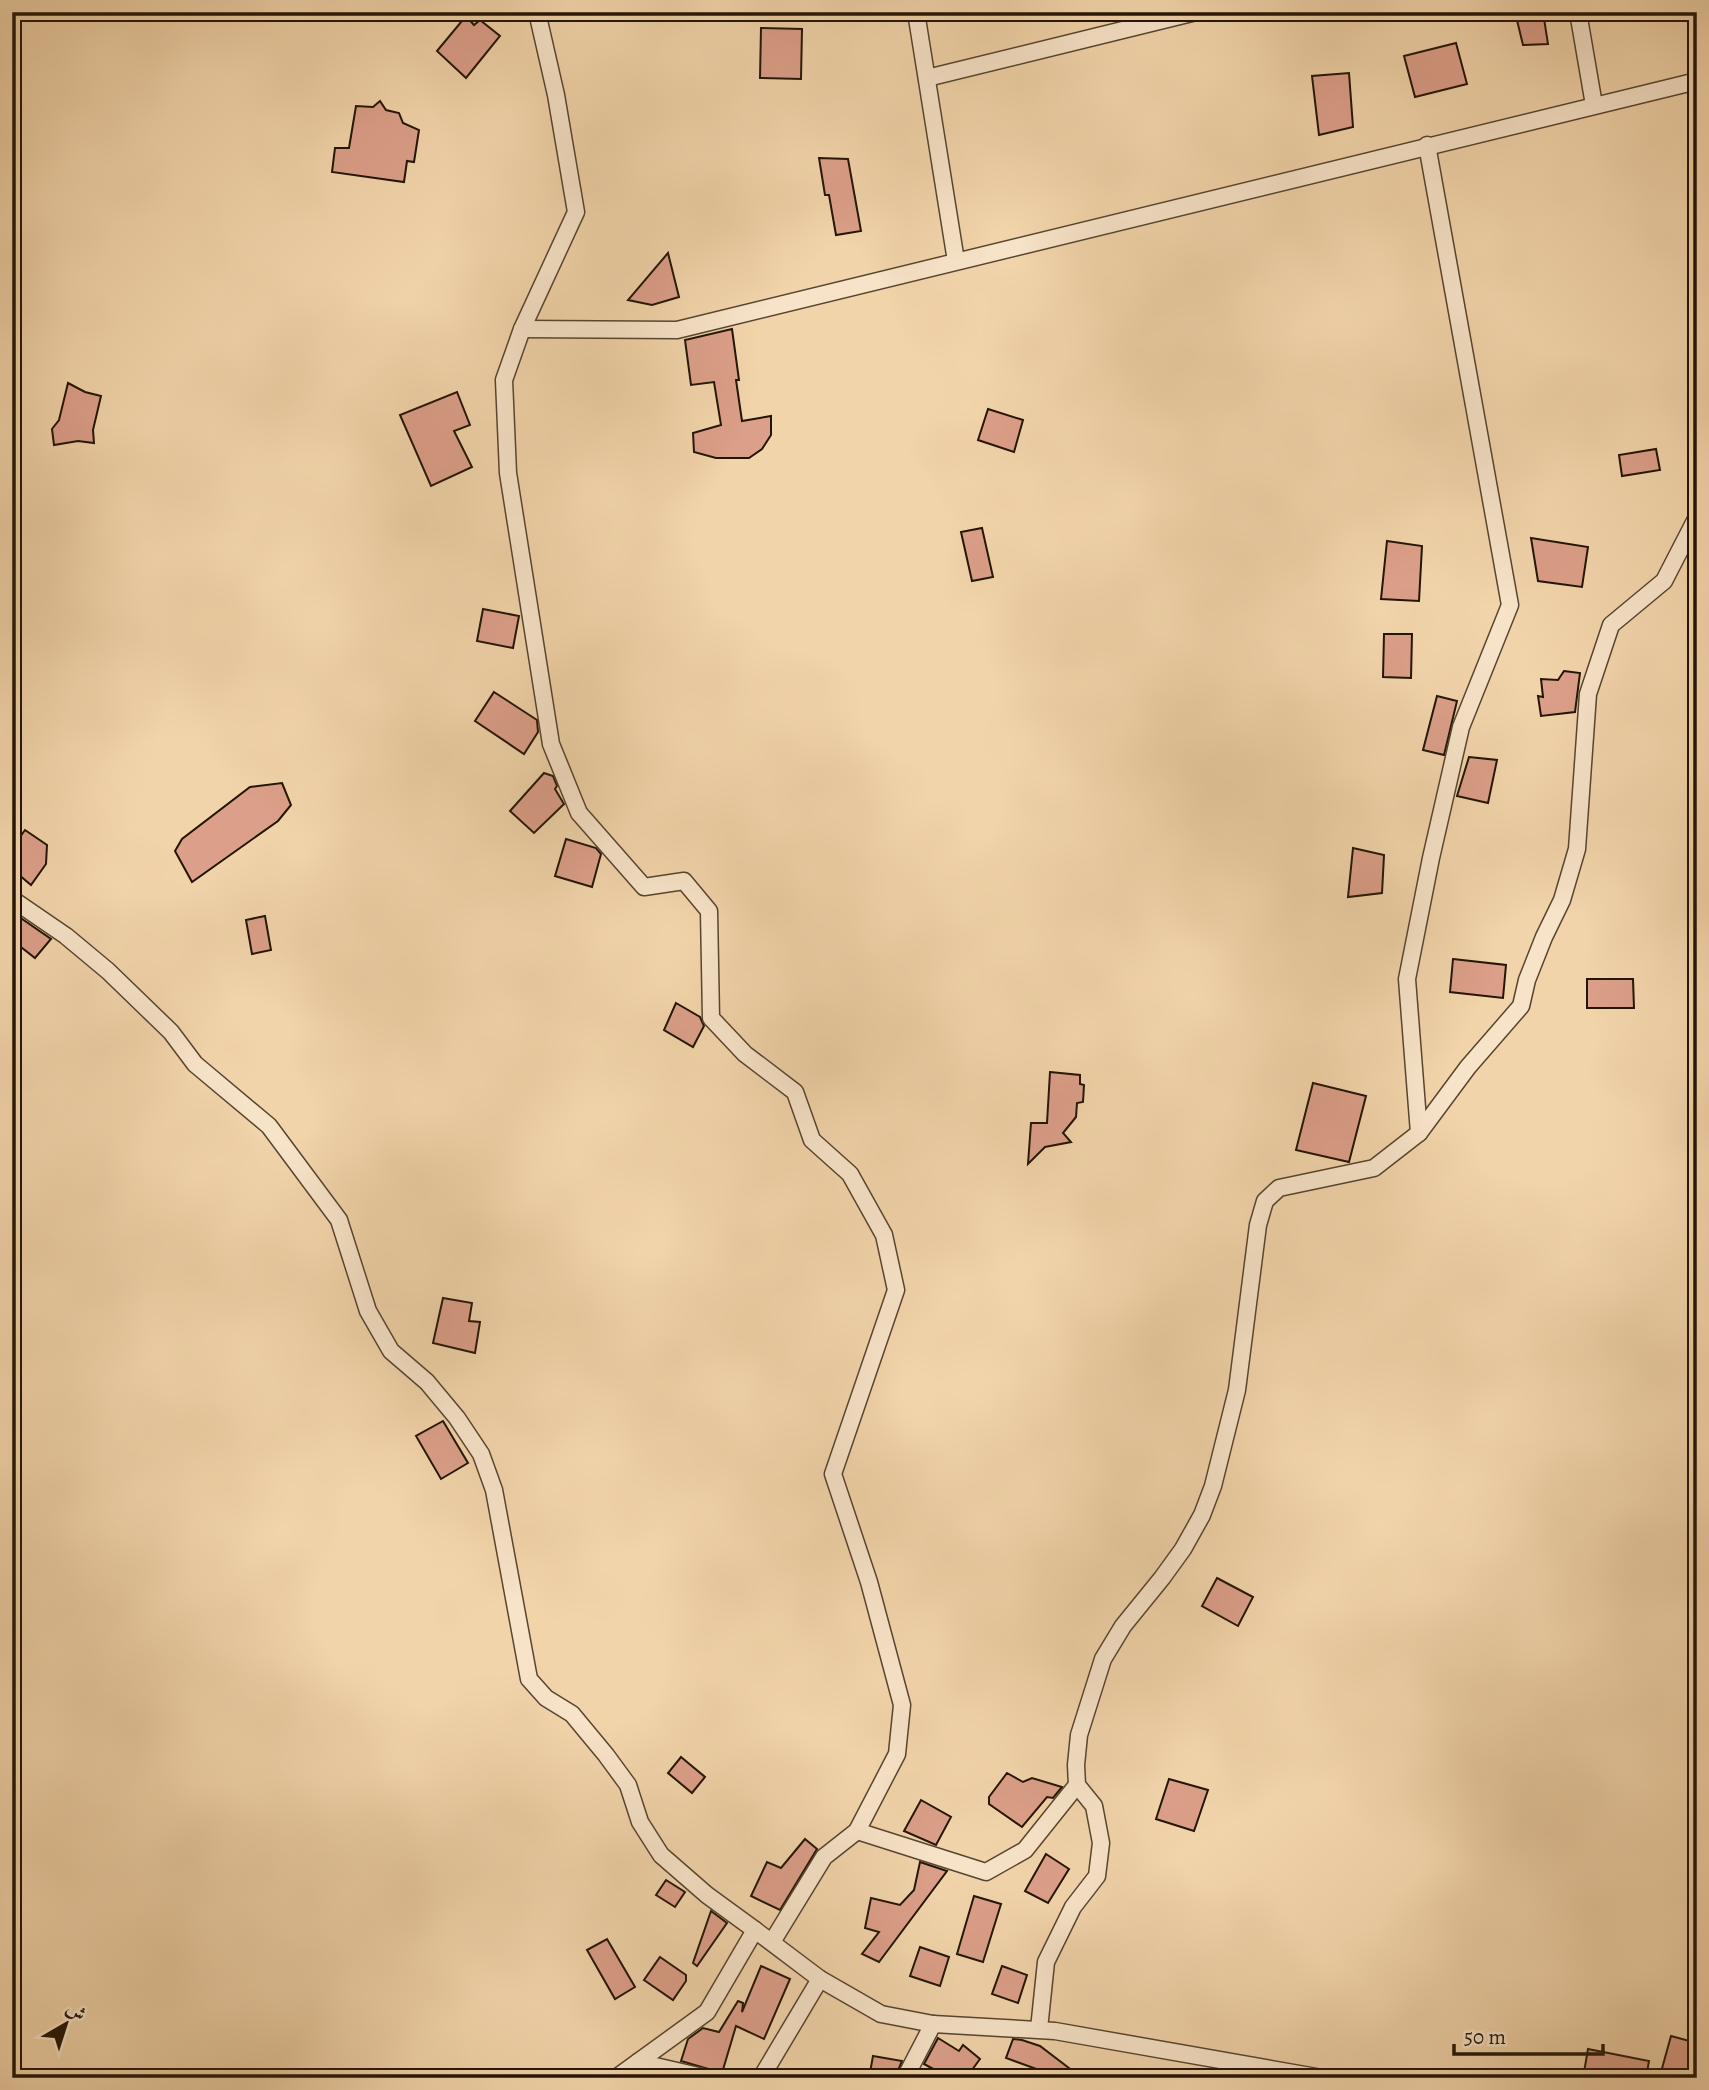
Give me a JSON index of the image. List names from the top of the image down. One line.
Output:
{"scale_bar":"50 m","north":"top right"}
